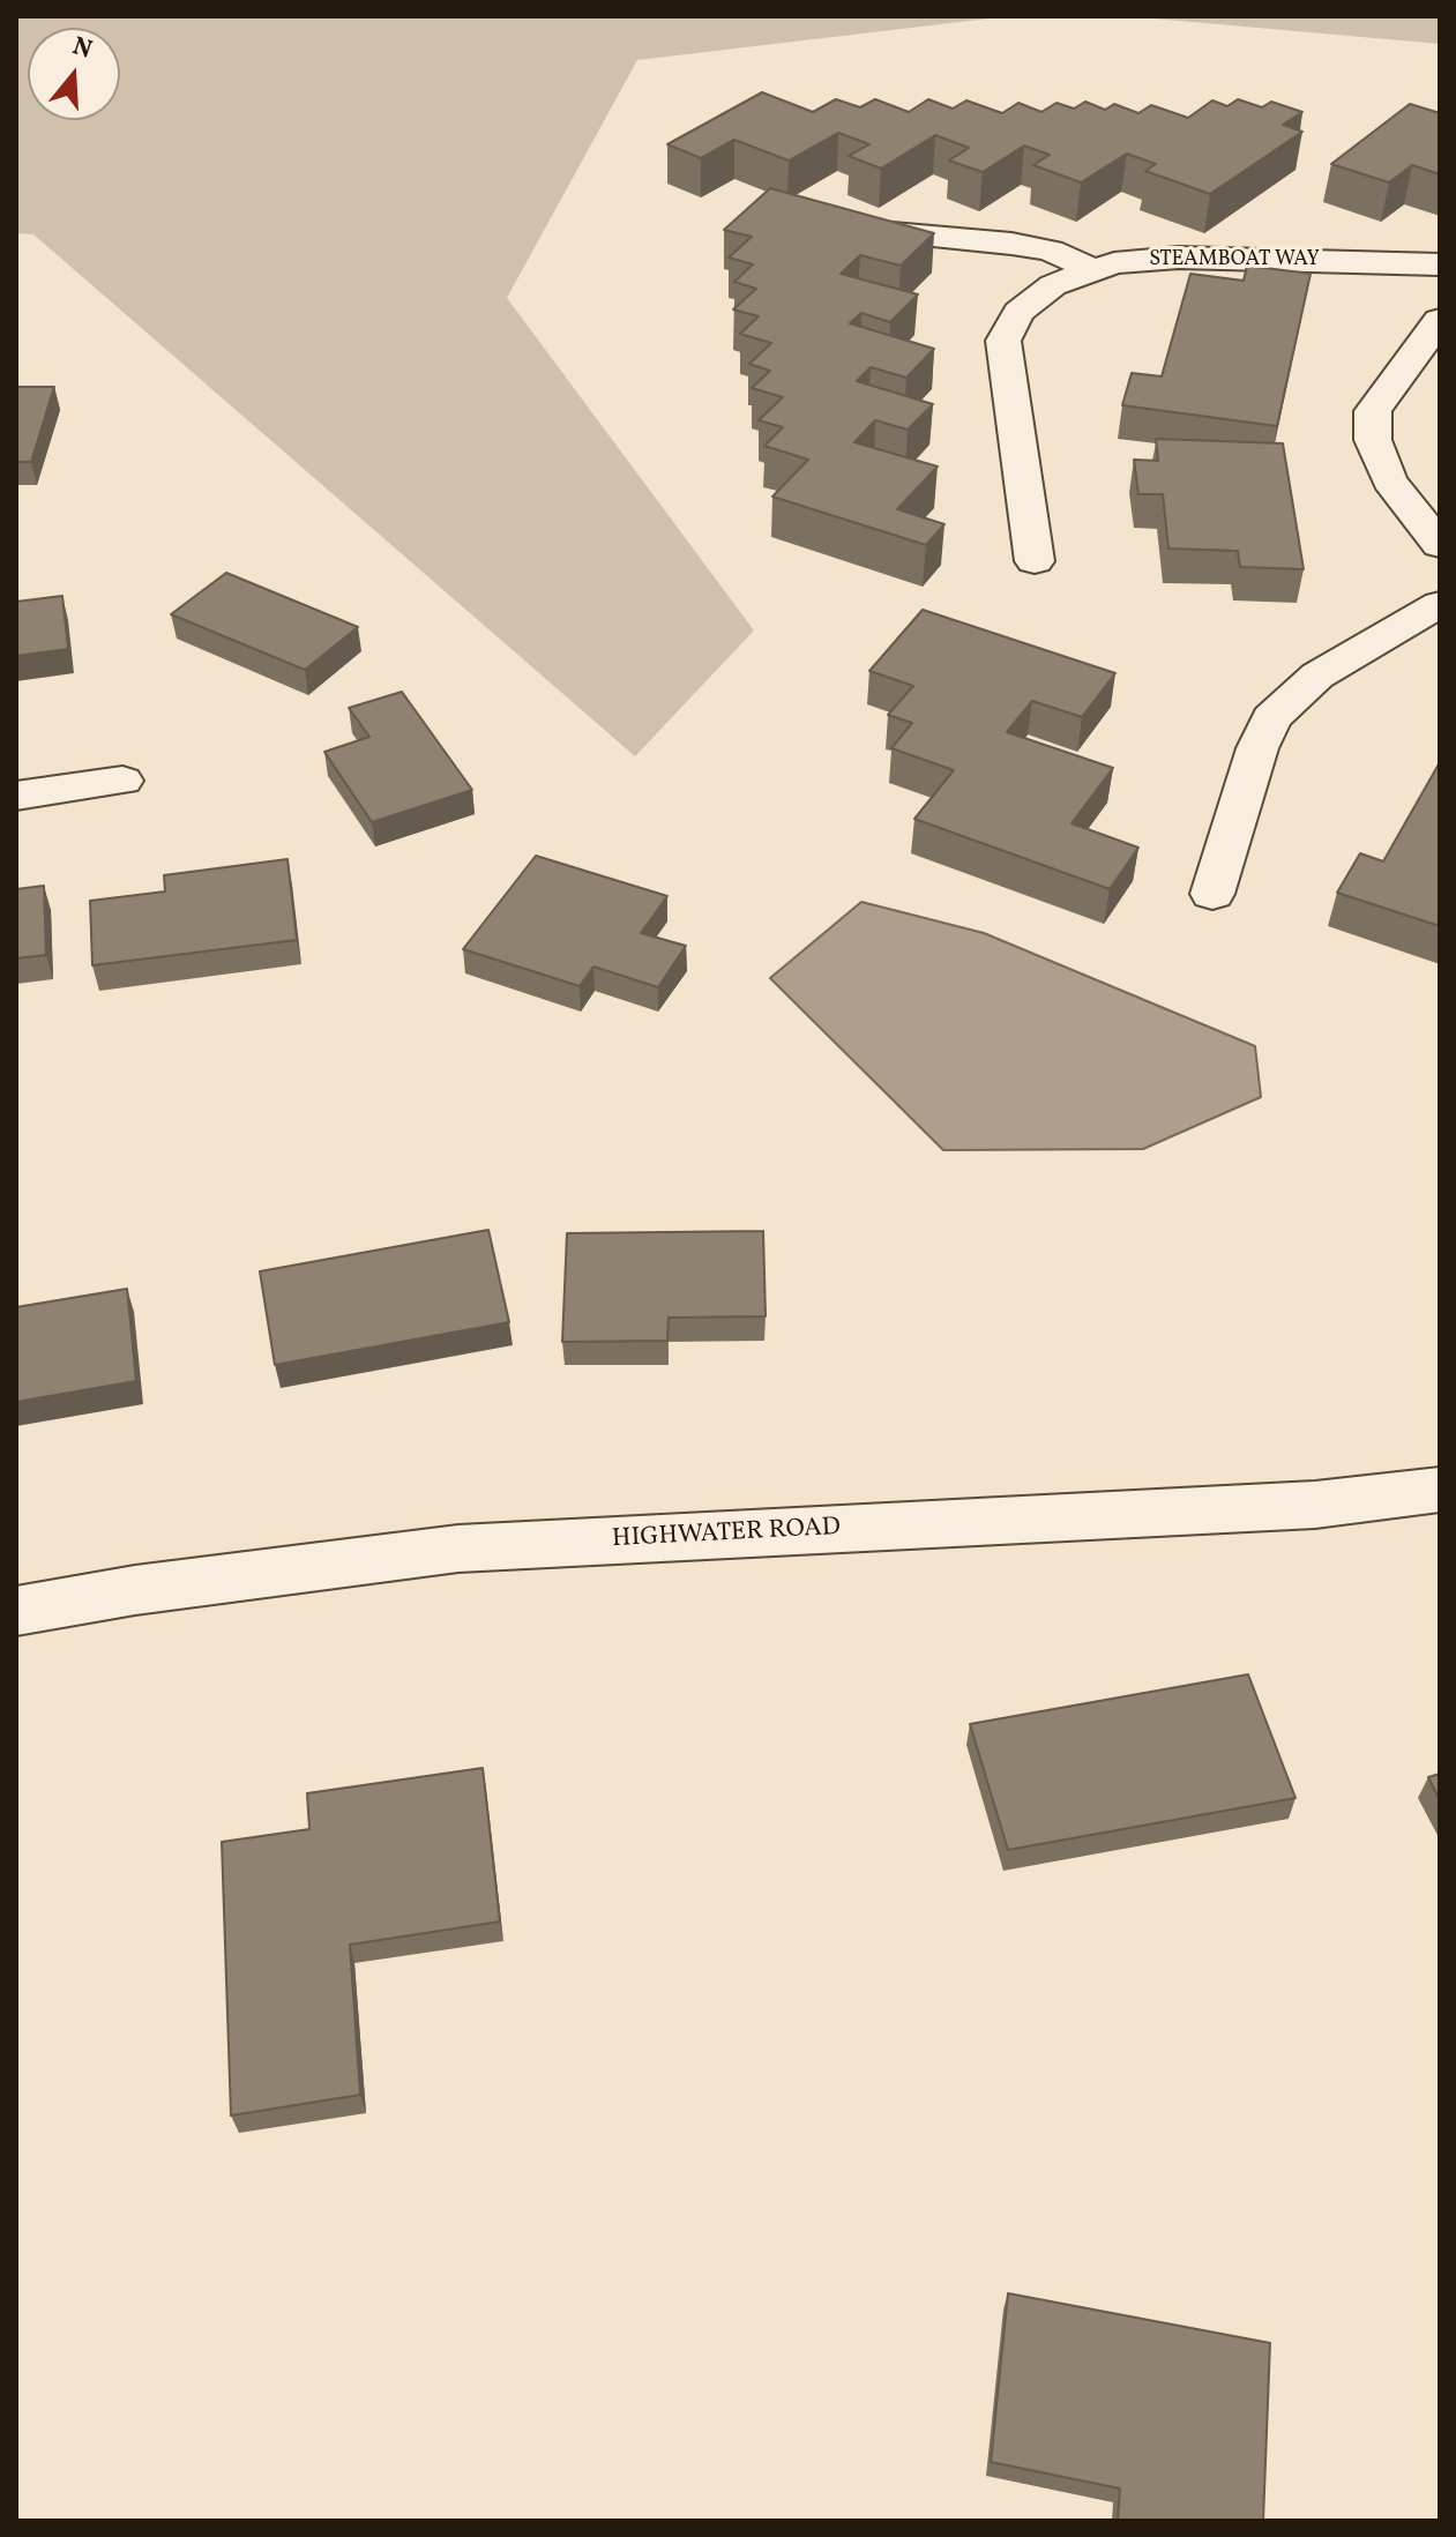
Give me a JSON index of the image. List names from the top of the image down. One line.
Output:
{"streets":{"street":["STEAMBOAT WAY","HIGHWATER ROAD"]},"north":"top"}
